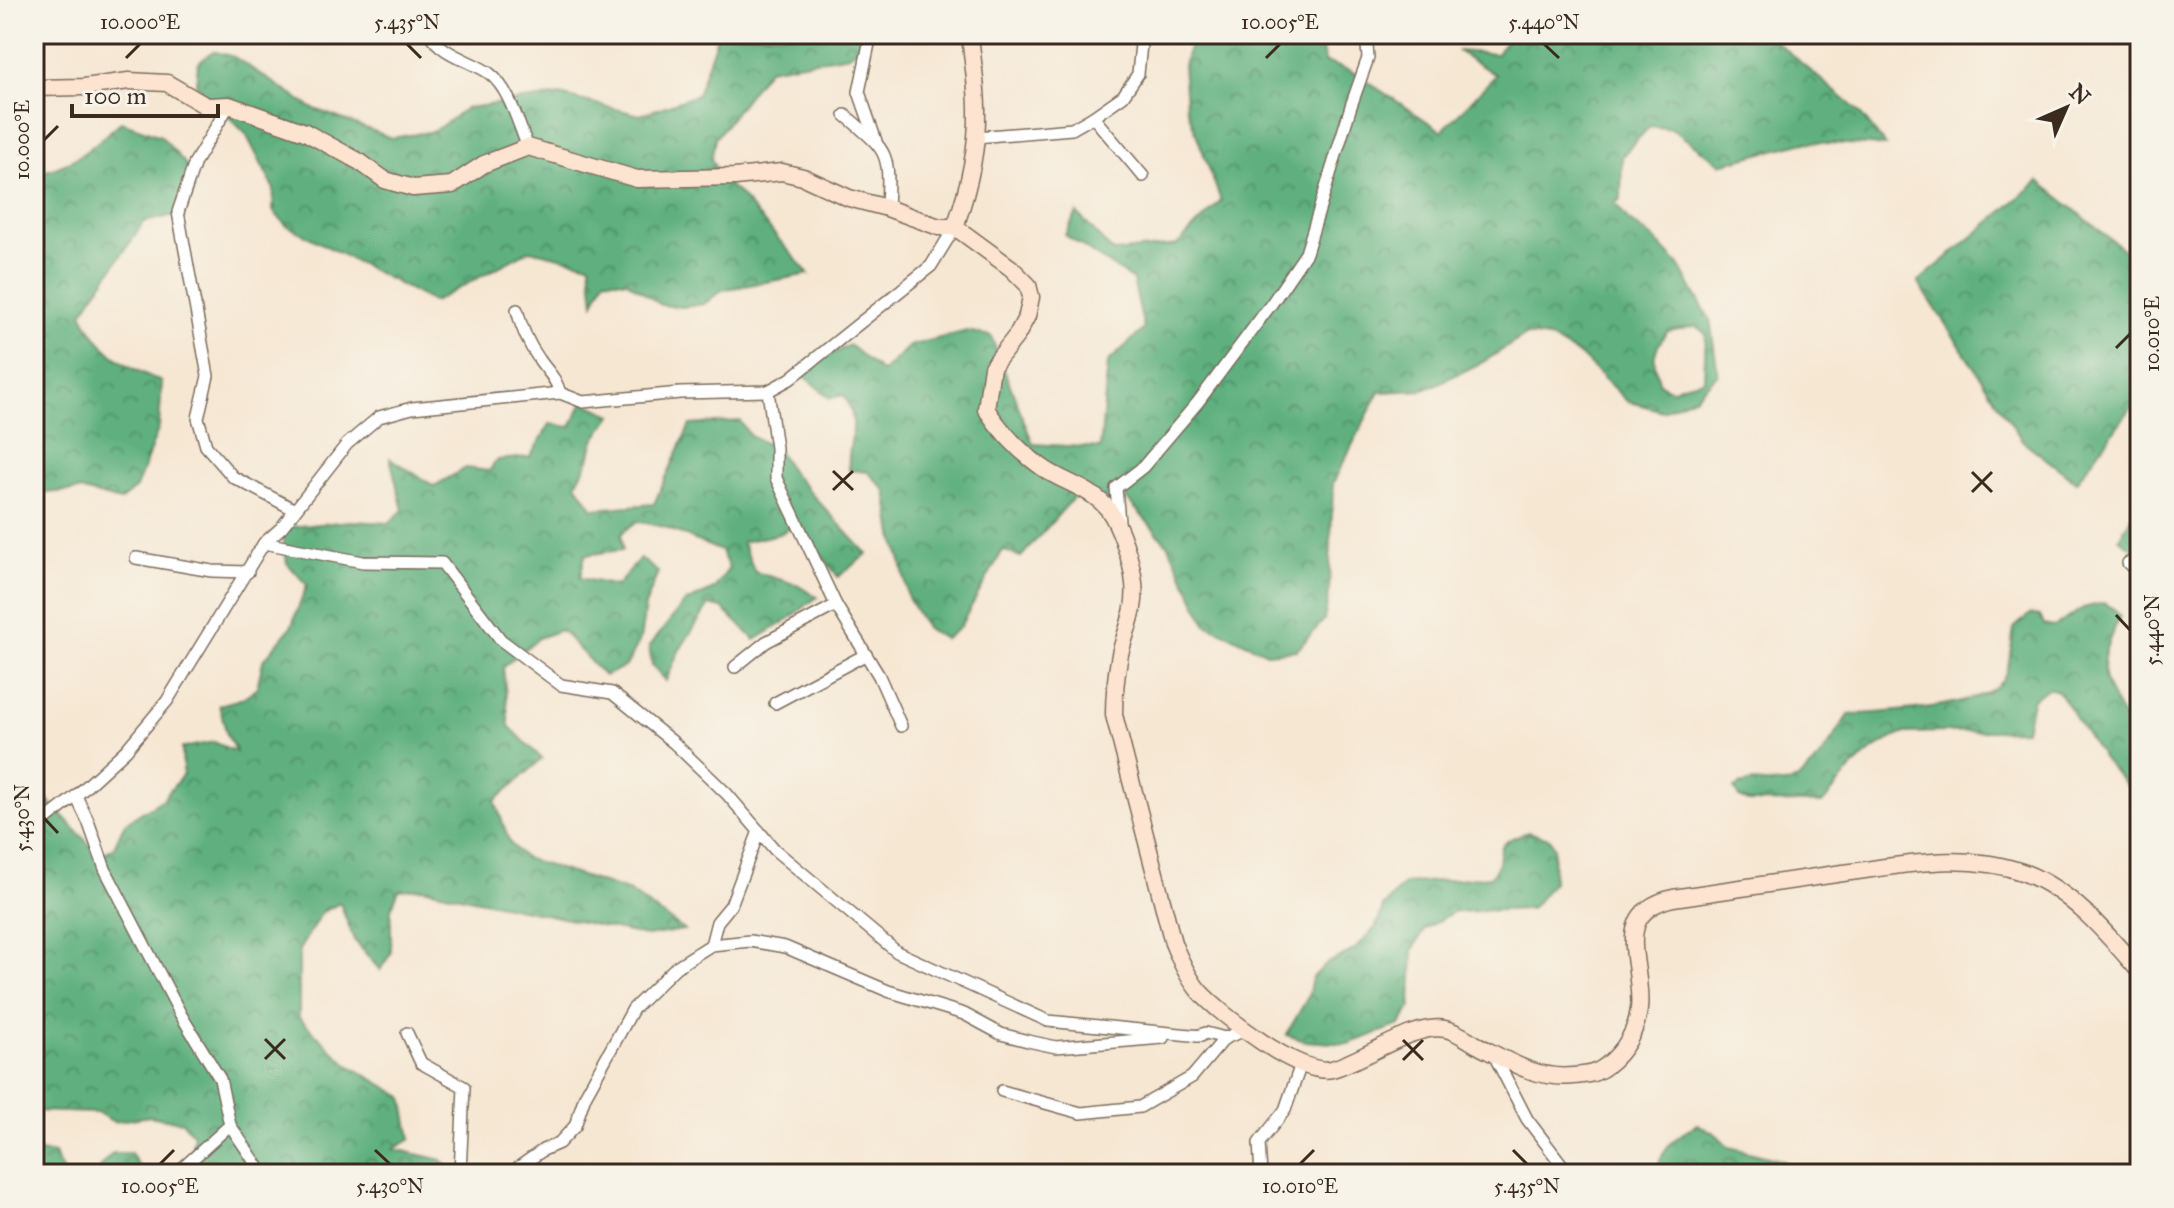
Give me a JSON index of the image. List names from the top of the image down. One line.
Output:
{"scale_bar":"100 m","north":"top right","coordinates":["10.000°E","5.435°N","10.005°E","5.440°N","10.010°E","5.430°N"]}
